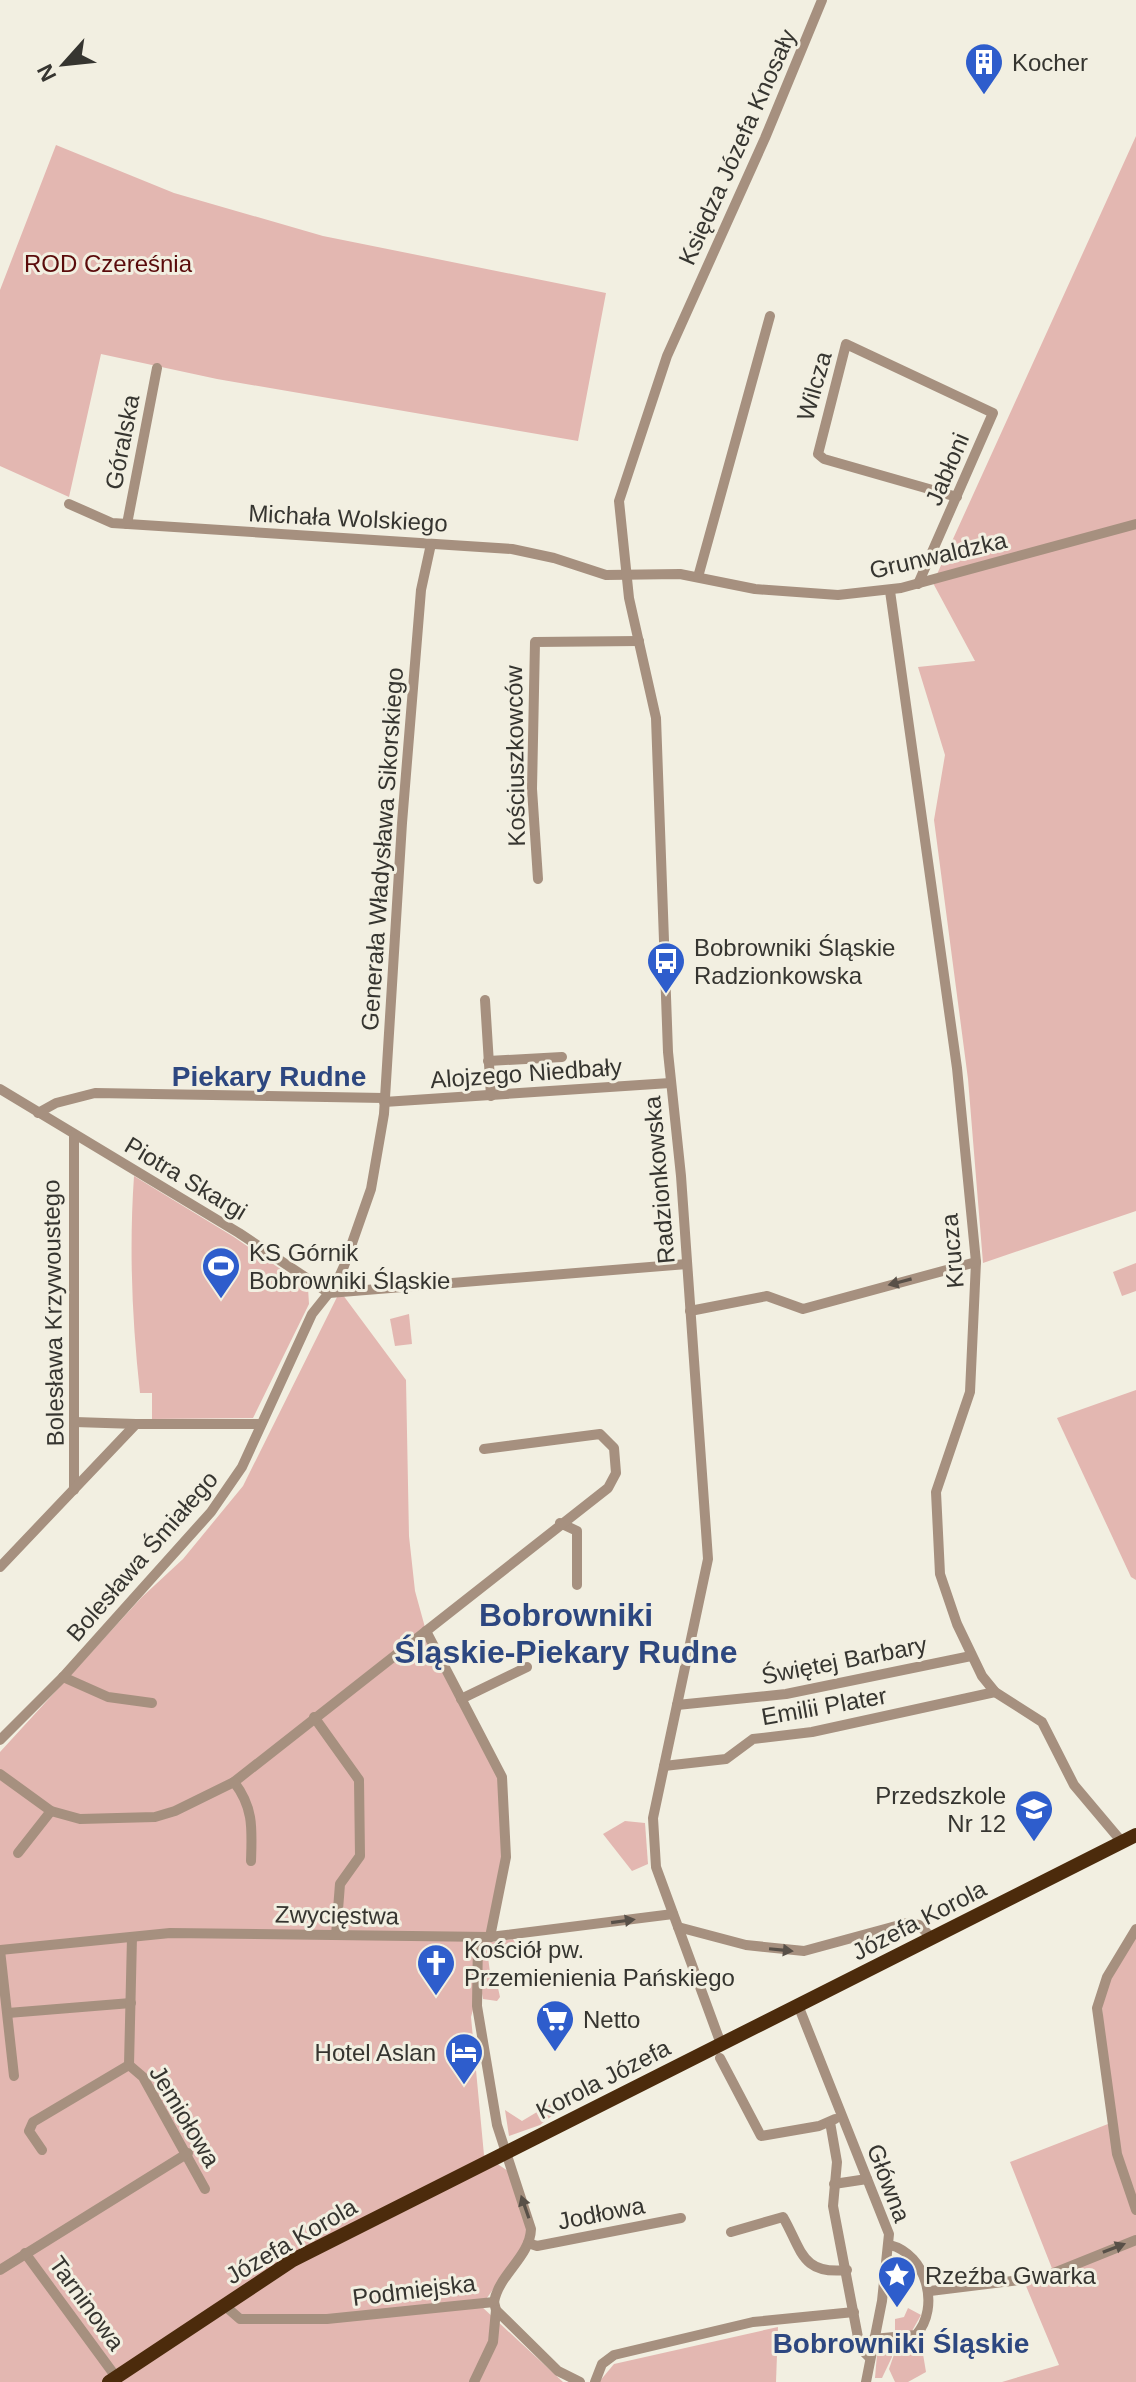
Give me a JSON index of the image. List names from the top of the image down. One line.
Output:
{"streets":{"highway":["Józefa Korola","Korola Józefa"],"street":["Księdza Józefa Knosały","Wilcza","Góralska","Jabłoni","Michała Wolskiego","Grunwaldzka","Kościuszkowców","Generała Władysława Sikorskiego","Alojzego Niedbały","Piotra Skargi","Radzionkowska","Krucza","Bolesława Krzywoustego","Bolesława Śmiałego","Świętej Barbary","Emilii Plater","Zwycięstwa","Jemiołowa","Główna","Jodłowa","Podmiejska","Tarninowa"]},"crossings":[["Księdza Józefa Knosały","Radzionkowska"],["Wilcza","Jabłoni"],["Góralska","Michała Wolskiego"],["Jabłoni","Grunwaldzka"],["Michała Wolskiego","Grunwaldzka"],["Michała Wolskiego","Generała Władysława Sikorskiego"],["Michała Wolskiego","Radzionkowska"],["Grunwaldzka","Radzionkowska"],["Grunwaldzka","Krucza"],["Kościuszkowców","Radzionkowska"],["Generała Władysława Sikorskiego","Alojzego Niedbały"],["Generała Władysława Sikorskiego","Piotra Skargi"],["Generała Władysława Sikorskiego","Bolesława Śmiałego"],["Alojzego Niedbały","Piotra Skargi"],["Alojzego Niedbały","Radzionkowska"],["Piotra Skargi","Bolesława Krzywoustego"],["Piotra Skargi","Bolesława Śmiałego"],["Radzionkowska","Świętej Barbary"],["Radzionkowska","Emilii Plater"],["Radzionkowska","Zwycięstwa"],["Radzionkowska","Józefa Korola"],["Radzionkowska","Korola Józefa"],["Krucza","Świętej Barbary"],["Krucza","Emilii Plater"],["Krucza","Józefa Korola"],["Zwycięstwa","Jemiołowa"],["Józefa Korola","Korola Józefa"],["Józefa Korola","Główna"],["Józefa Korola","Podmiejska"],["Józefa Korola","Tarninowa"]],"districts":["Piekary Rudne","Bobrowniki Śląskie-Piekary Rudne","Bobrowniki Śląskie"],"parks":["ROD Czereśnia"],"places":{"building":["Kocher"],"bus stop":["Bobrowniki Śląskie Radzionkowska"],"sports":["KS Górnik Bobrowniki Śląskie"],"school or university":["Przedszkole Nr 12"],"church":["Kościół pw. Przemienienia Pańskiego"],"supermarket":["Netto"],"hotel":["Hotel Aslan"],"place":["Rzeźba Gwarka"]},"north":"bottom left"}
